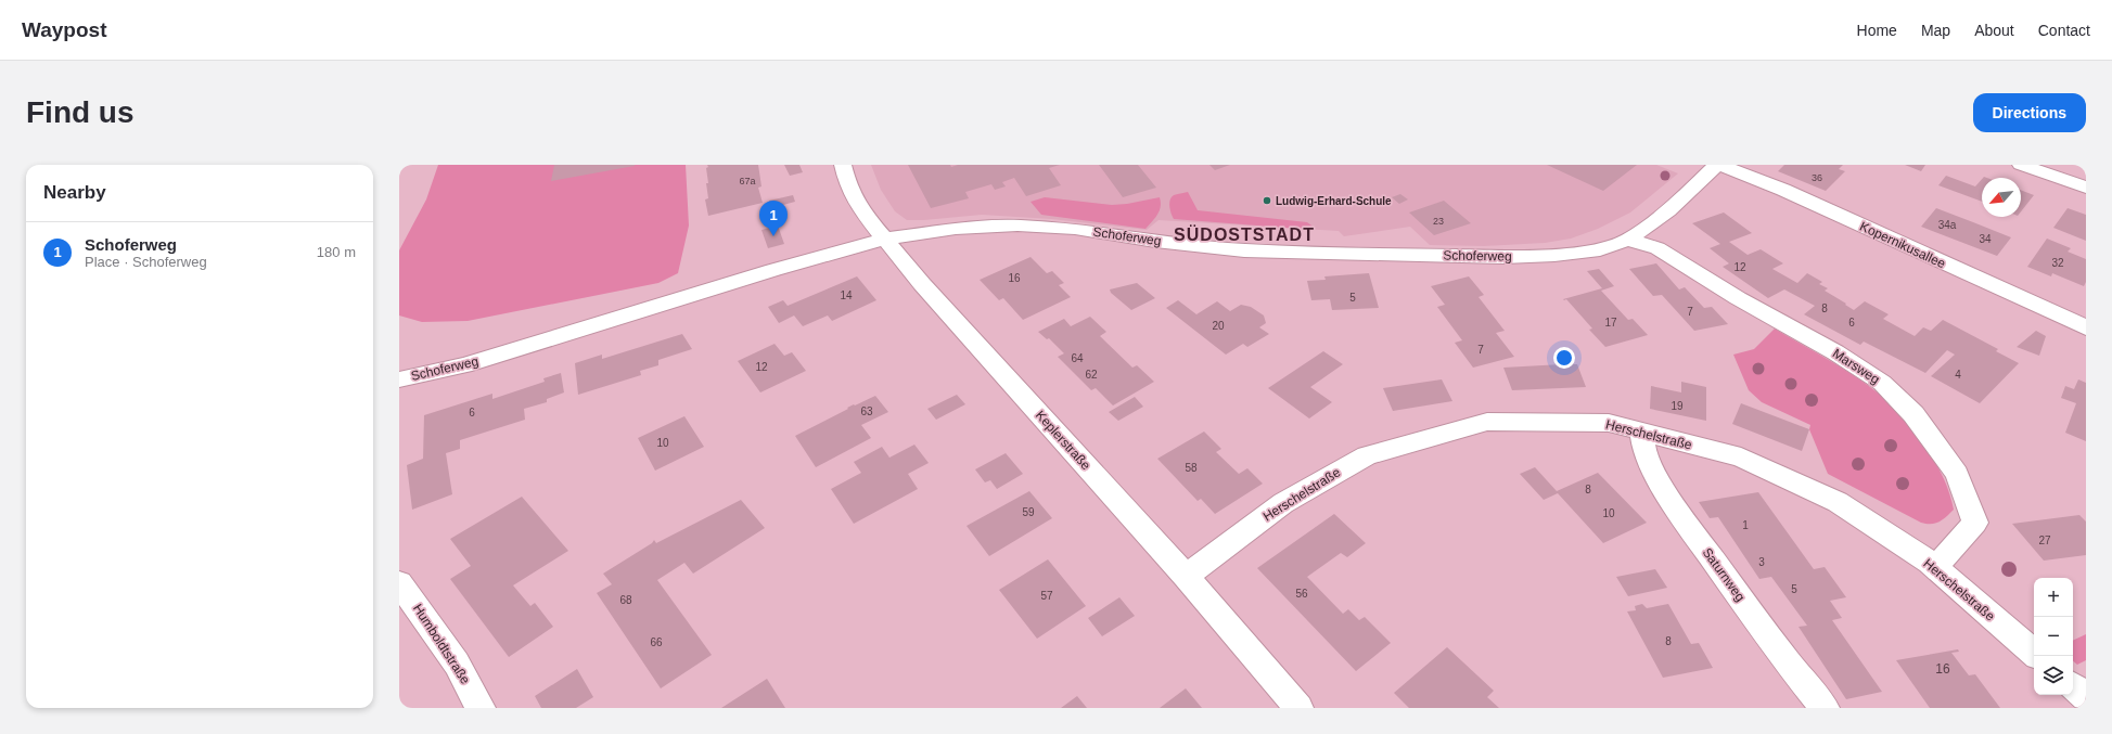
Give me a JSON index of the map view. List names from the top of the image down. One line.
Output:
{"streets":{"street":["Schoferweg","Kopernikusallee","Marsweg","Herschelstraße","Keplerstraße","Saturnweg","Humboldtstraße"]},"crossings":[["Schoferweg","Kopernikusallee"],["Schoferweg","Marsweg"],["Schoferweg","Keplerstraße"],["Marsweg","Herschelstraße"],["Herschelstraße","Keplerstraße"],["Herschelstraße","Saturnweg"]],"districts":["SÜDOSTSTADT"],"places":["Ludwig-Erhard-Schule"],"house_numbers":["36","67a","23","34a","34","32","12","16","14","5","8","7","17","6","20","7","64","12","62","4","19","63","6","10","58","8","59","10","1","27","3","5","56","57","68","8","66","16"],"north":"bottom left","page":{"header":"Waypost","nav":["Home","Map","About","Contact"],"buttons":"Directions","title":"Find us","heading":"Nearby","pins":"1","list":[{"mark":"1","name":"Schoferweg","note":"Place · Schoferweg","value":"180 m"}],"map_buttons":["+","−"]}}
